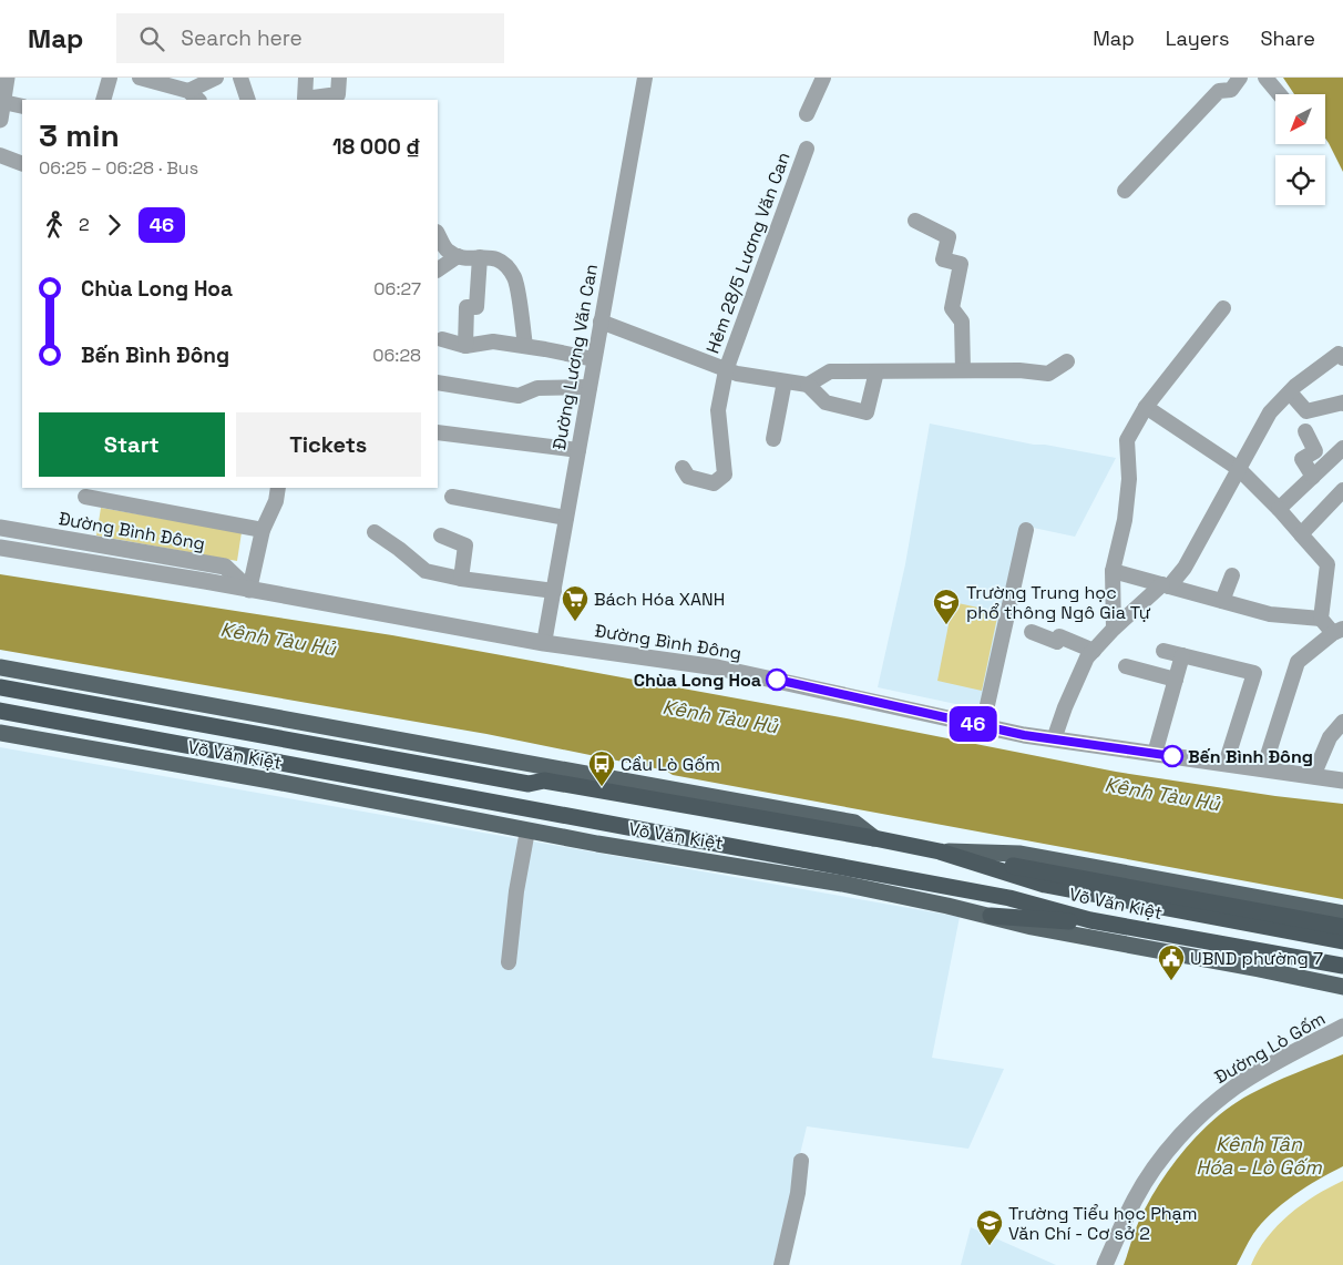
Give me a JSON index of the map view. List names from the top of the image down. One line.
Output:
{"streets":{"highway":["Võ Văn Kiệt"],"street":["Hẻm 28/5 Lương Văn Can","Đường Lương Văn Can","Đường Bình Đông","Đường Lò Gốm"]},"crossings":[["Đường Lương Văn Can","Đường Bình Đông"]],"water":["Kênh Tàu Hủ","Kênh Tân Hóa - Lò Gốm"],"places":{"supermarket":["Bách Hóa XANH"],"school or university":["Trường Trung học phổ thông Ngô Gia Tự","Trường Tiểu học Phạm Văn Chí - Cơ sở 2"],"other":["Chùa Long Hoa","Bến Bình Đông"],"bus stop":["Cầu Lò Gốm"],"public building":["UBND phường 7"]},"lines":["bus line 46"],"north":"bottom left","page":{"header":"Map","search":"Search here","nav":["Map","Layers","Share"],"on_map":"46","heading":["3 min","06:25 – 06:28 · Bus","18 000 ₫"],"legs":["2","46"],"list":[{"name":"Chùa Long Hoa","value":"06:27"},{"name":"Bến Bình Đông","value":"06:28"}],"buttons":["Start","Tickets"]}}
